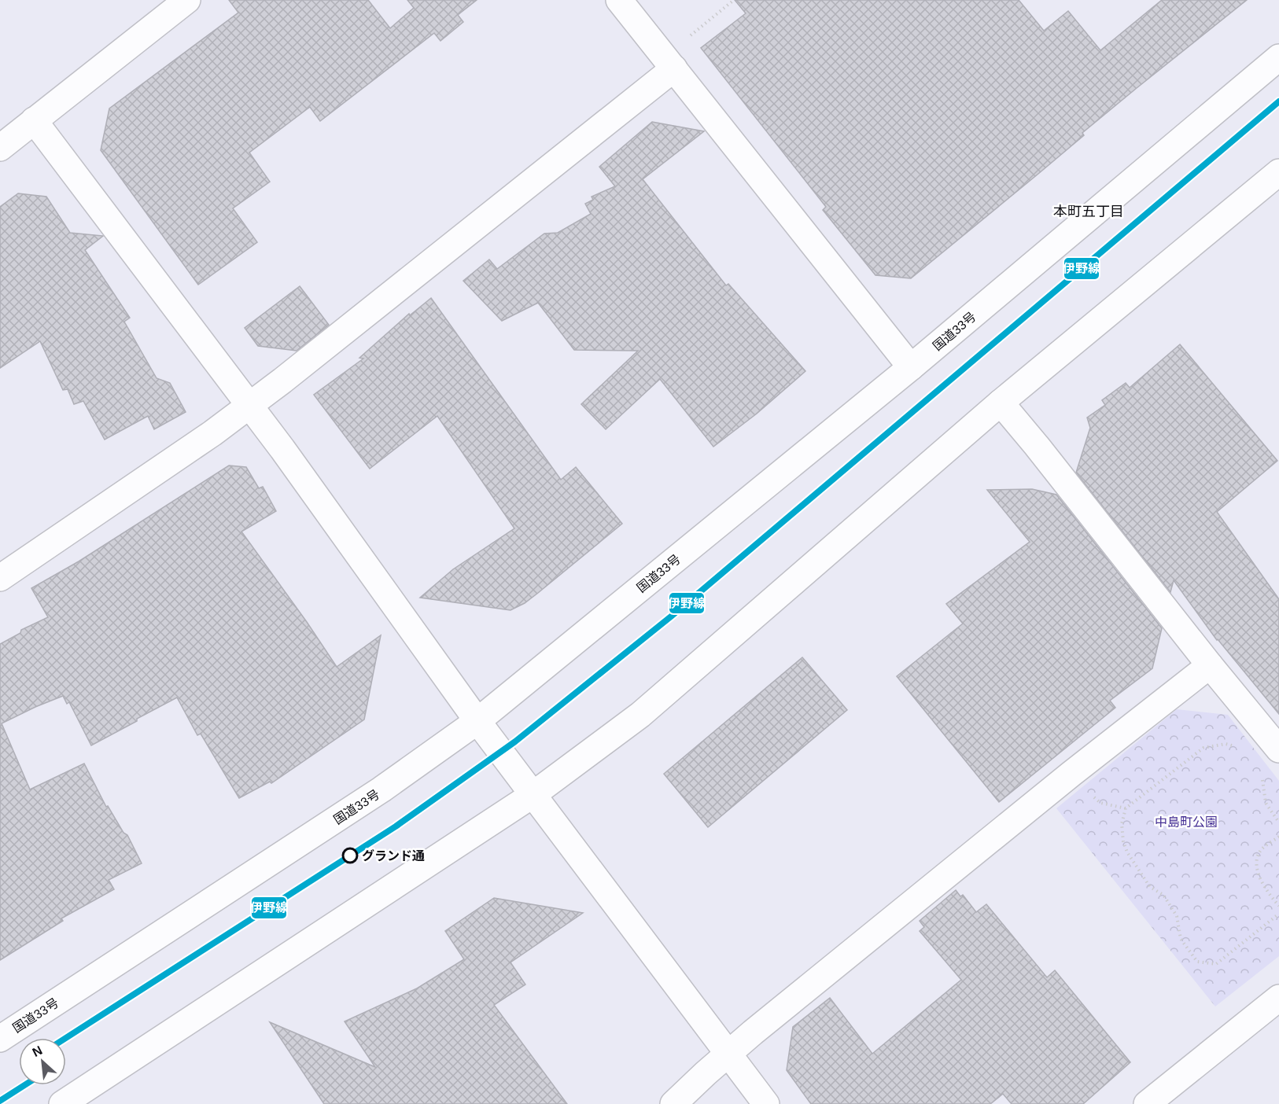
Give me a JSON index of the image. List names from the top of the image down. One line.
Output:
{"streets":{"main road":["国道33号"]},"districts":["本町五丁目"],"parks":["中島町公園"],"places":["グランド通"],"lines":["transit line 伊野線"],"north":"top left"}
